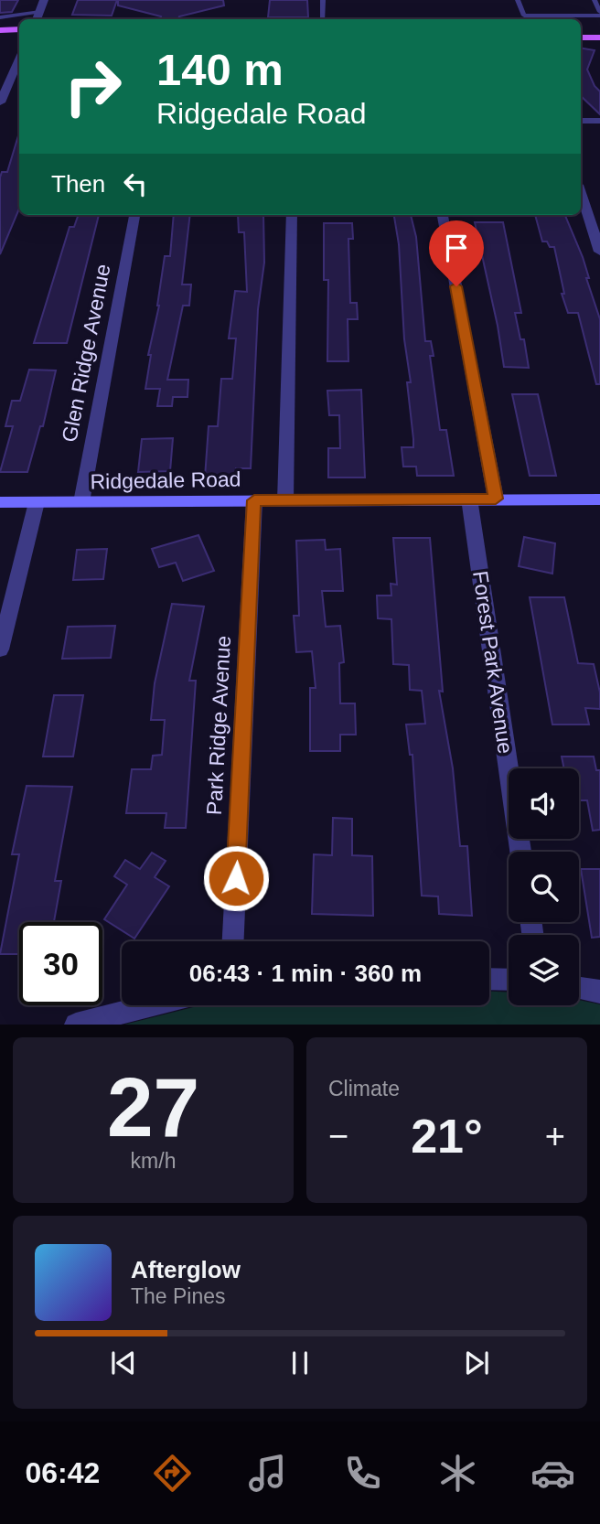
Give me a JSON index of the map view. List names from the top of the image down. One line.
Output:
{"streets":{"street":["Glen Ridge Avenue","Ridgedale Road","Forest Park Avenue","Park Ridge Avenue"]},"crossings":[["Glen Ridge Avenue","Ridgedale Road"],["Ridgedale Road","Forest Park Avenue"],["Ridgedale Road","Park Ridge Avenue"]],"page":{"turn":["140 m","Ridgedale Road"],"then":"Then","limit":"30","trip":"06:43 · 1 min · 360 m","tile":[["27","km/h"],"Climate"],"heat":["−","21°","+"],"song":["Afterglow","The Pines"],"tabs":"06:42"}}
